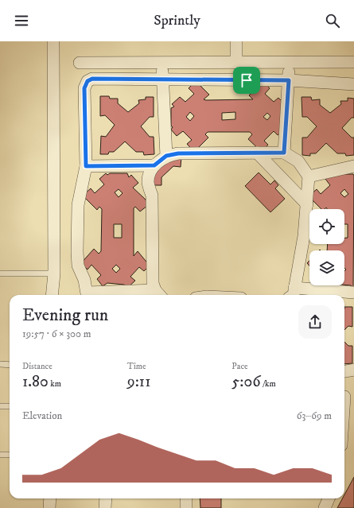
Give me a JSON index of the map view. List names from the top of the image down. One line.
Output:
{"page":{"header":"Sprintly","heading":["Evening run","19:57 · 6 × 300 m"],"stats":[["Distance","1.80 km"],["Time","9:11"],["Pace","5:06 /km"]],"chart":["Elevation","63–69 m"]}}
